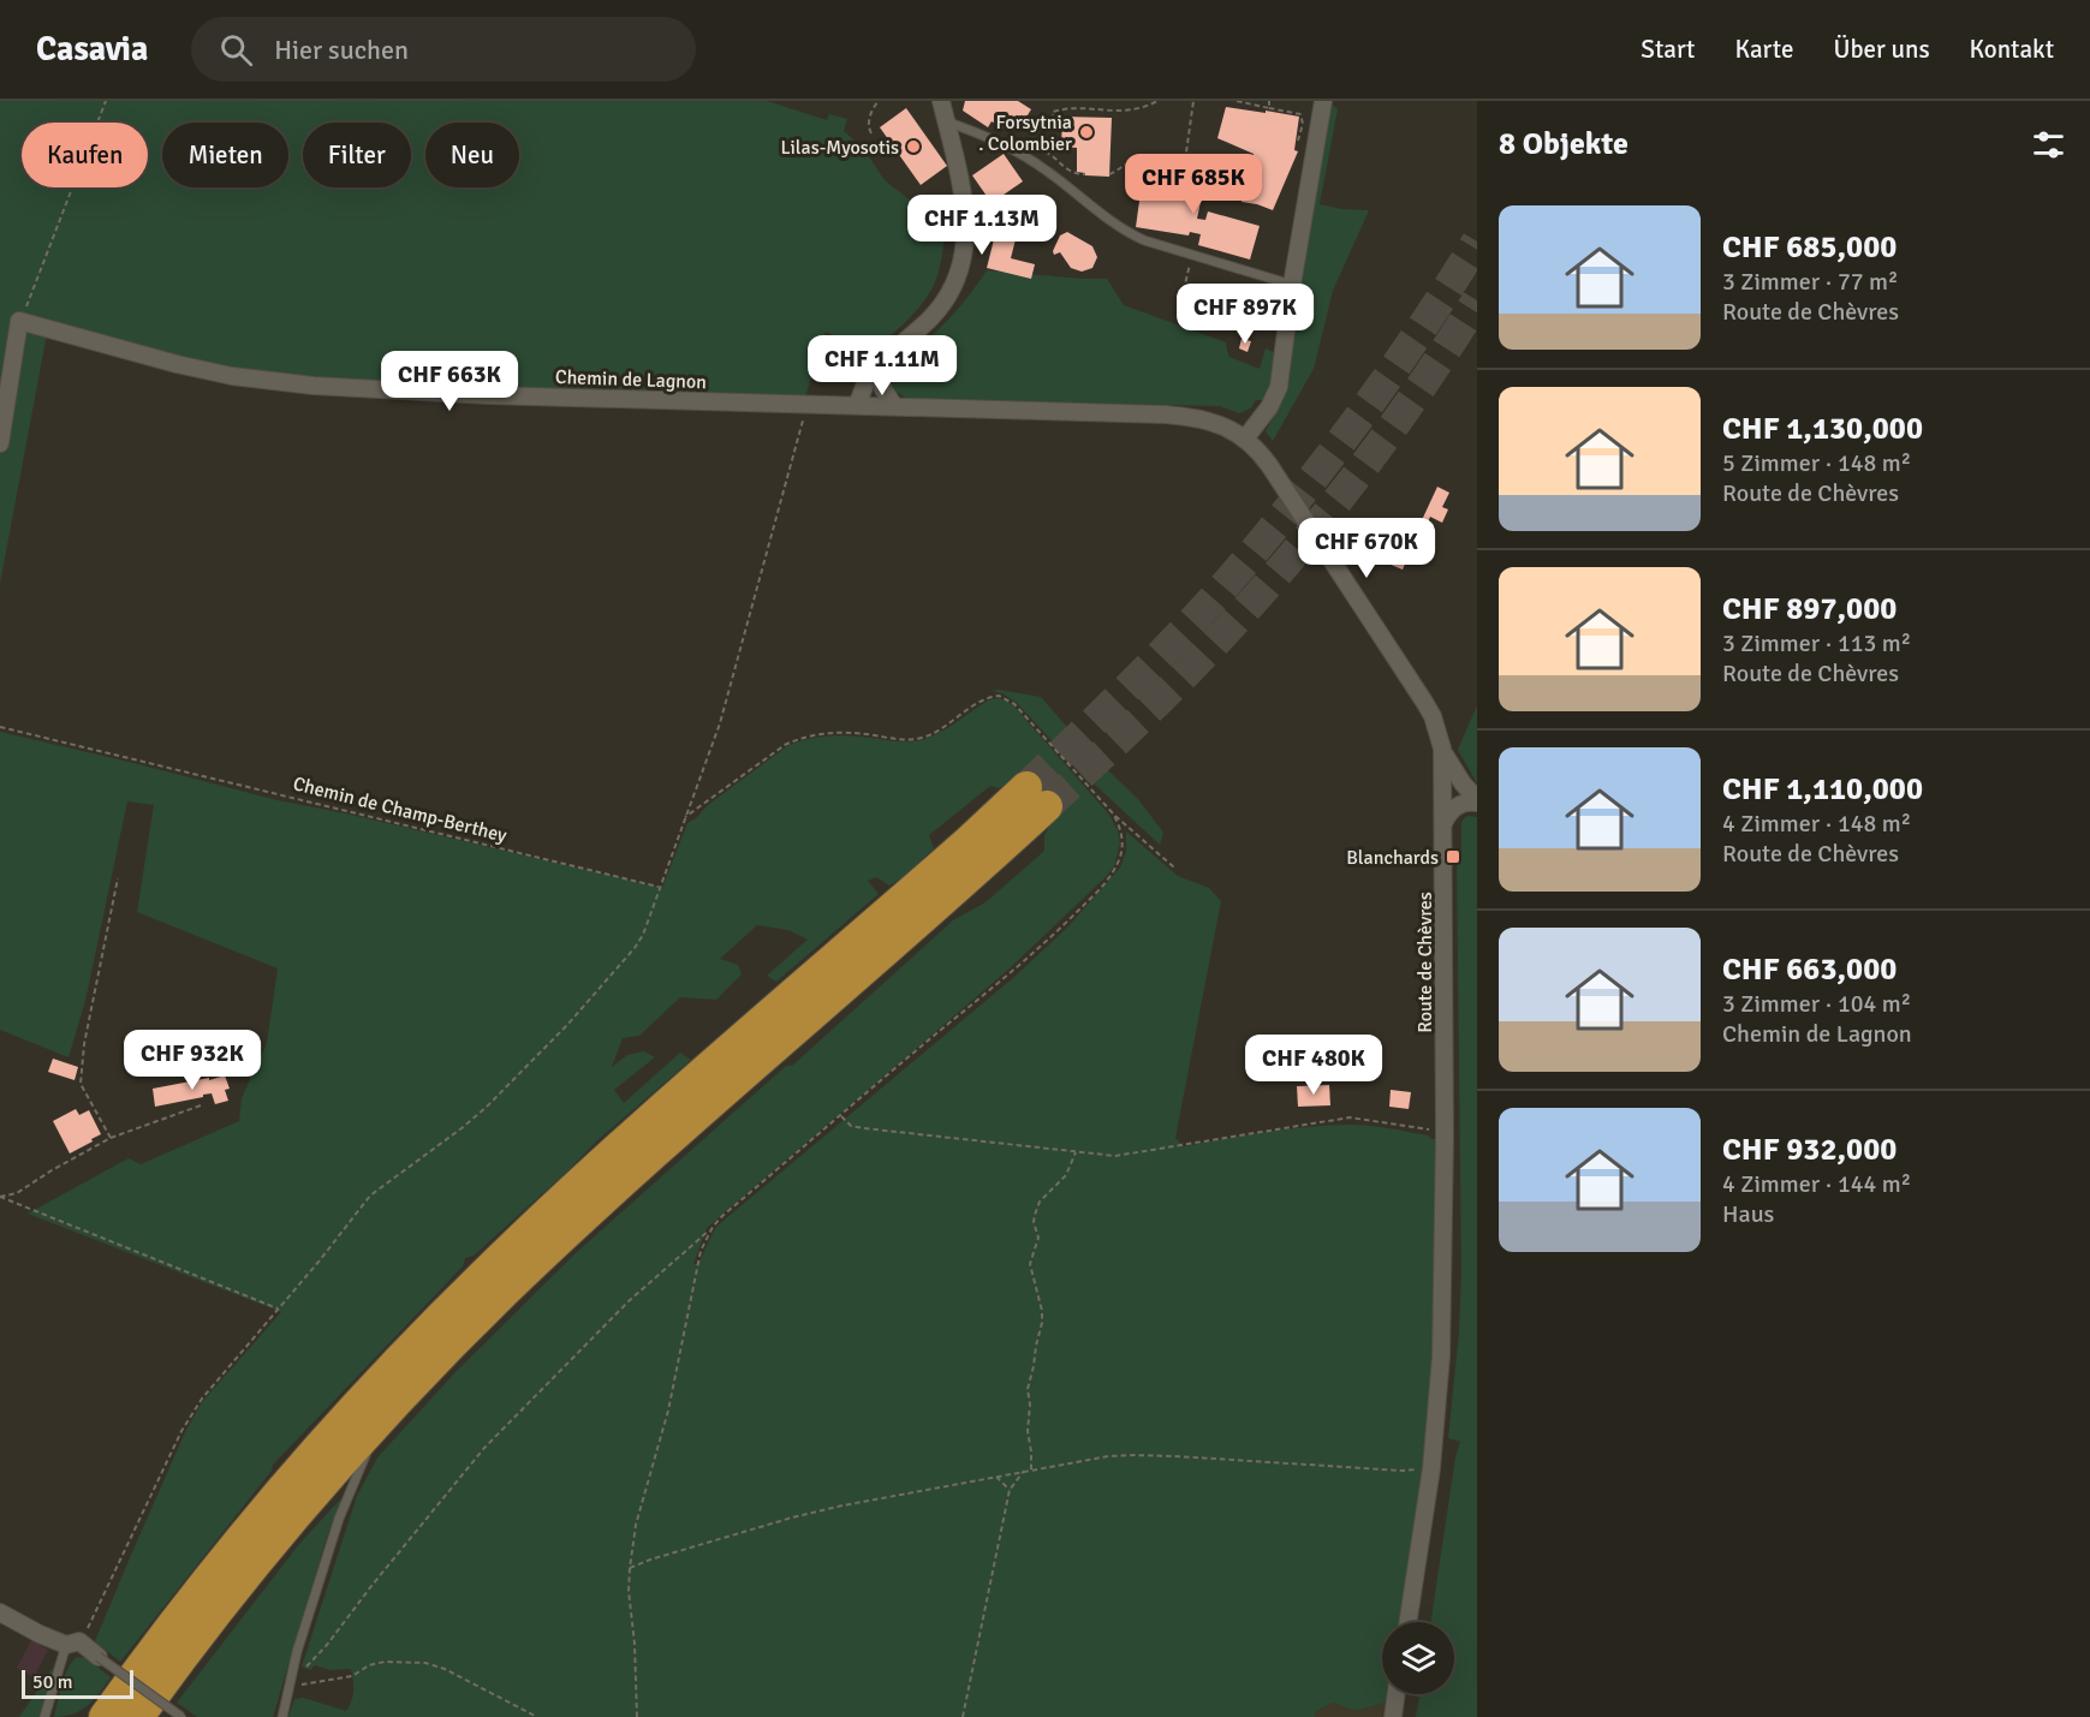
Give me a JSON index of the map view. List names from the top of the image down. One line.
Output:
{"streets":{"street":["Chemin de Lagnon","Route de Chèvres"],"path":["Chemin de Champ-Berthey"]},"crossings":[["Chemin de Lagnon","Route de Chèvres"]],"places":{"other":["Forsytnia . Colombier","Lilas-Myosotis"],"transit":["Blanchards"]},"scale_bar":"50 m","page":{"header":"Casavia","search":"Hier suchen","nav":["Start","Karte","Über uns","Kontakt"],"heading":"8 Objekte","chip":["Kaufen","Mieten","Filter","Neu"],"price":["CHF 685K","CHF 1.13M","CHF 897K","CHF 1.11M","CHF 663K","CHF 670K","CHF 932K","CHF 480K"],"list":[{"name":"CHF 685,000","note":"3 Zimmer · 77 m² · Route de Chèvres"},{"name":"CHF 1,130,000","note":"5 Zimmer · 148 m² · Route de Chèvres"},{"name":"CHF 897,000","note":"3 Zimmer · 113 m² · Route de Chèvres"},{"name":"CHF 1,110,000","note":"4 Zimmer · 148 m² · Route de Chèvres"},{"name":"CHF 663,000","note":"3 Zimmer · 104 m² · Chemin de Lagnon"},{"name":"CHF 932,000","note":"4 Zimmer · 144 m² · Haus"}],"scale":"50 m"}}
